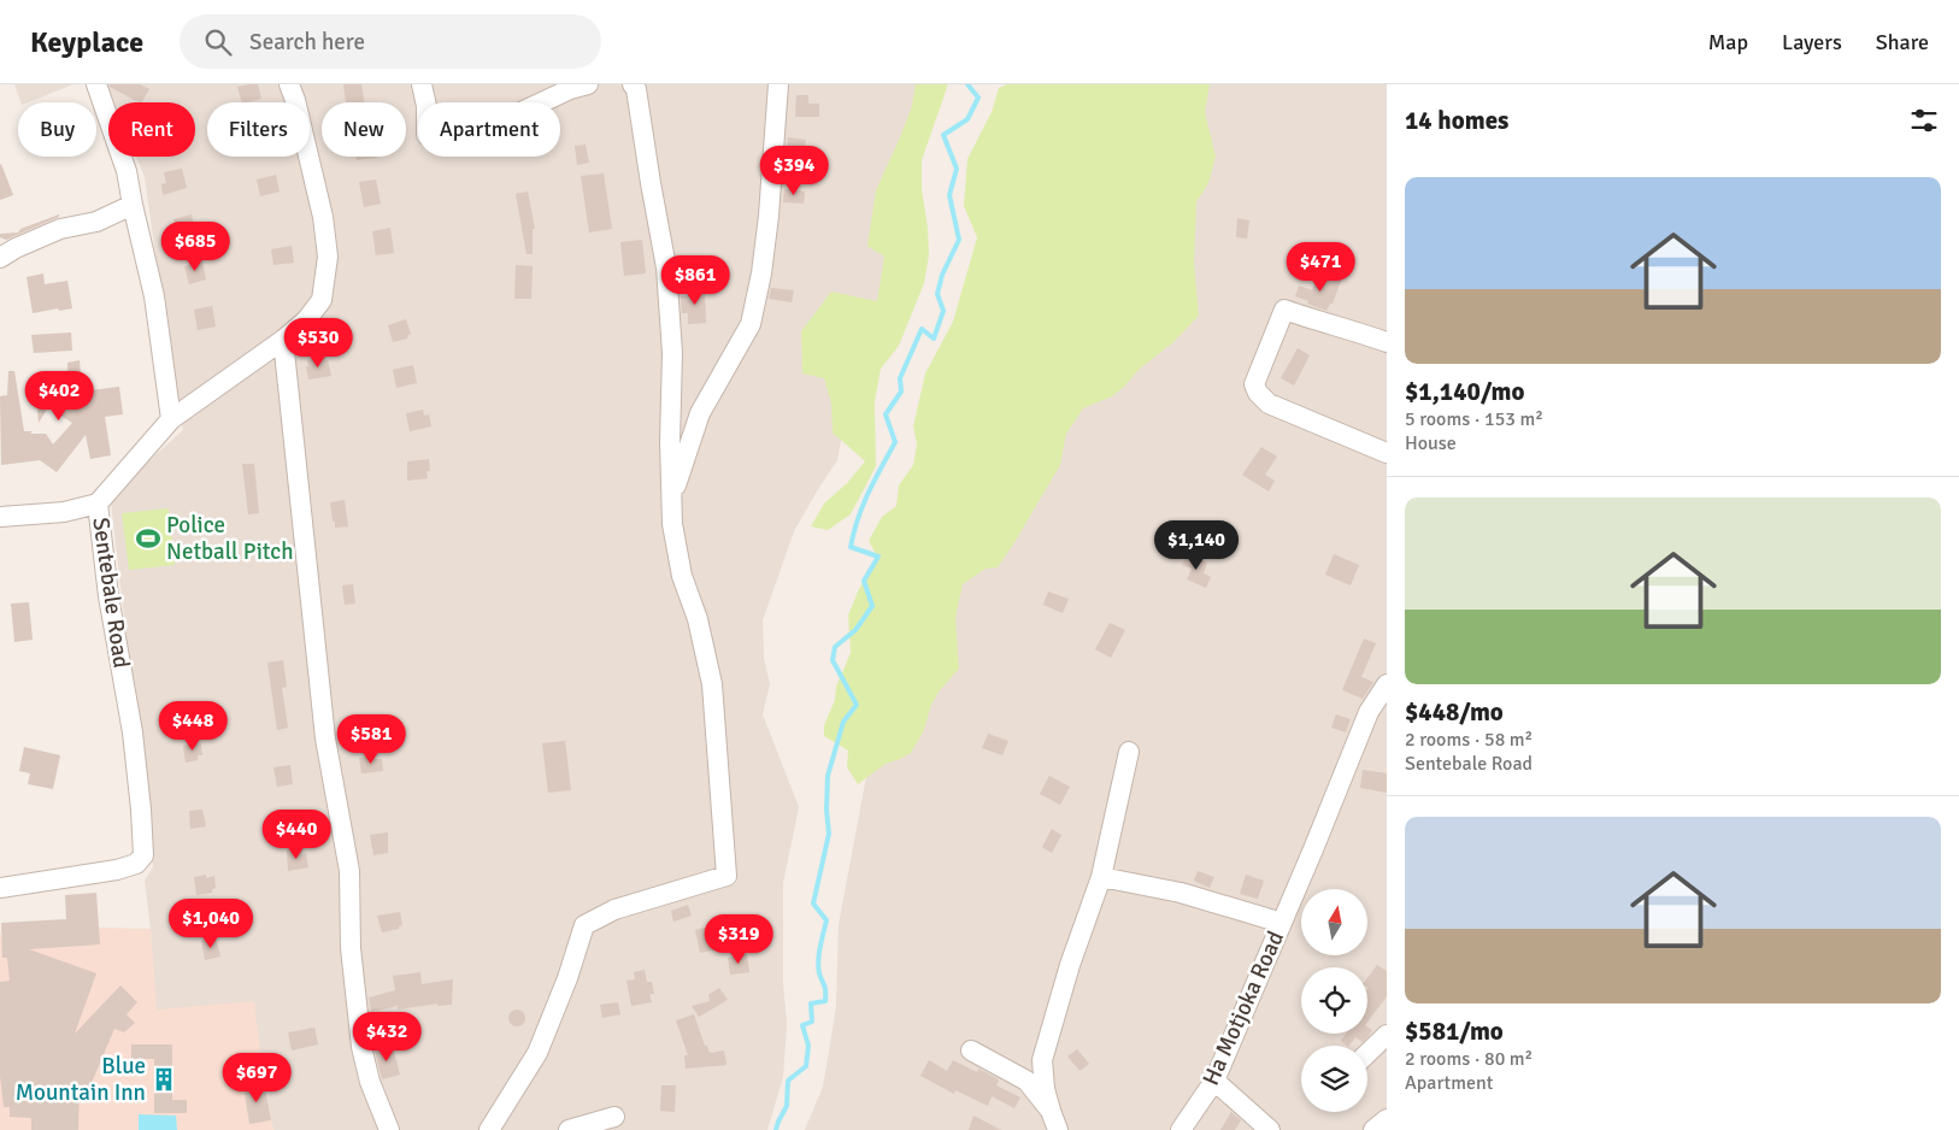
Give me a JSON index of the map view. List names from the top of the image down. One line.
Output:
{"streets":{"street":["Sentebale Road","Ha Motjoka Road"]},"places":{"sports":["Police Netball Pitch"],"building":["Blue Mountain Inn"]},"north":"top","page":{"header":"Keyplace","search":"Search here","nav":["Map","Layers","Share"],"heading":"14 homes","chip":["Buy","Rent","Filters","New","Apartment"],"price":["$394","$685","$471","$861","$530","$402","$1,140","$448","$581","$440","$1,040","$319","$432","$697"],"list":[{"name":"$1,140/mo","note":"5 rooms · 153 m² · House"},{"name":"$448/mo","note":"2 rooms · 58 m² · Sentebale Road"},{"name":"$581/mo","note":"2 rooms · 80 m² · Apartment"}]}}
